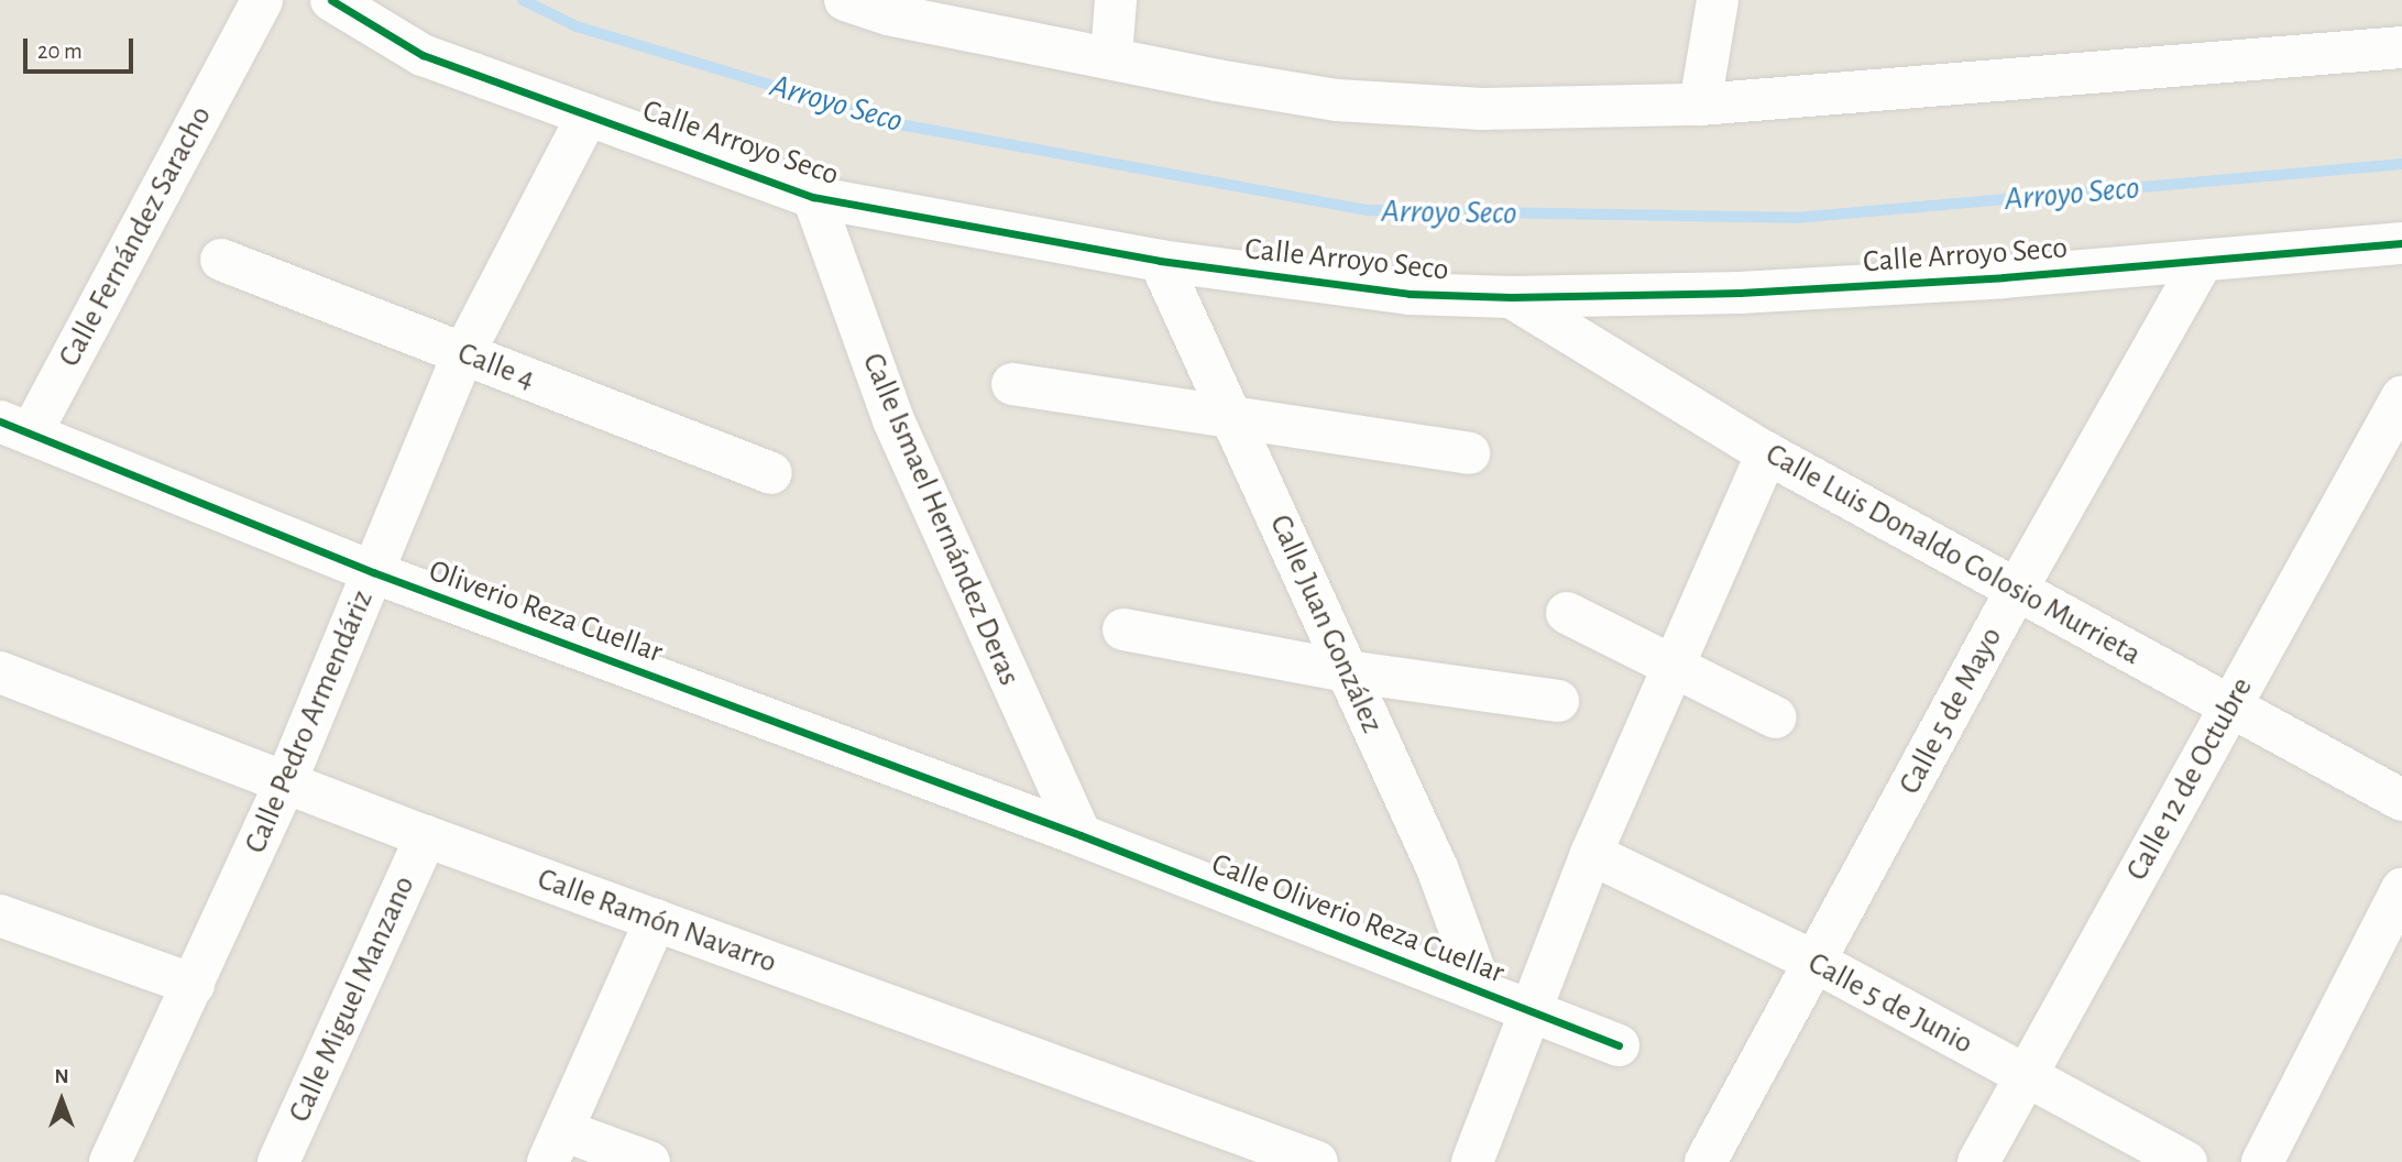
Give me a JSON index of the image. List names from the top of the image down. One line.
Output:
{"streets":{"street":["Calle Arroyo Seco","Calle Fernández Saracho","Calle 4","Calle Ismael Hernández Deras","Calle Luis Donaldo Colosio Murrieta","Oliverio Reza Cuellar","Calle Juan González","Calle 5 de Mayo","Calle Pedro Armendáriz","Calle 12 de Octubre","Calle Oliverio Reza Cuellar","Calle Ramón Navarro","Calle Miguel Manzano","Calle 5 de Junio"]},"crossings":[["Calle Arroyo Seco","Calle Ismael Hernández Deras"],["Calle Arroyo Seco","Calle Luis Donaldo Colosio Murrieta"],["Calle Arroyo Seco","Calle Juan González"],["Calle Arroyo Seco","Calle 5 de Mayo"],["Calle Arroyo Seco","Calle Pedro Armendáriz"],["Calle Fernández Saracho","Oliverio Reza Cuellar"],["Calle 4","Calle Pedro Armendáriz"],["Calle Ismael Hernández Deras","Oliverio Reza Cuellar"],["Calle Ismael Hernández Deras","Calle Oliverio Reza Cuellar"],["Calle Luis Donaldo Colosio Murrieta","Calle 5 de Mayo"],["Calle Luis Donaldo Colosio Murrieta","Calle 12 de Octubre"],["Oliverio Reza Cuellar","Calle Pedro Armendáriz"],["Oliverio Reza Cuellar","Calle Oliverio Reza Cuellar"],["Calle Juan González","Calle Oliverio Reza Cuellar"],["Calle 5 de Mayo","Calle 5 de Junio"],["Calle Pedro Armendáriz","Calle Ramón Navarro"],["Calle 12 de Octubre","Calle 5 de Junio"],["Calle Ramón Navarro","Calle Miguel Manzano"]],"water":["Arroyo Seco"],"scale_bar":"20 m","north":"top"}
